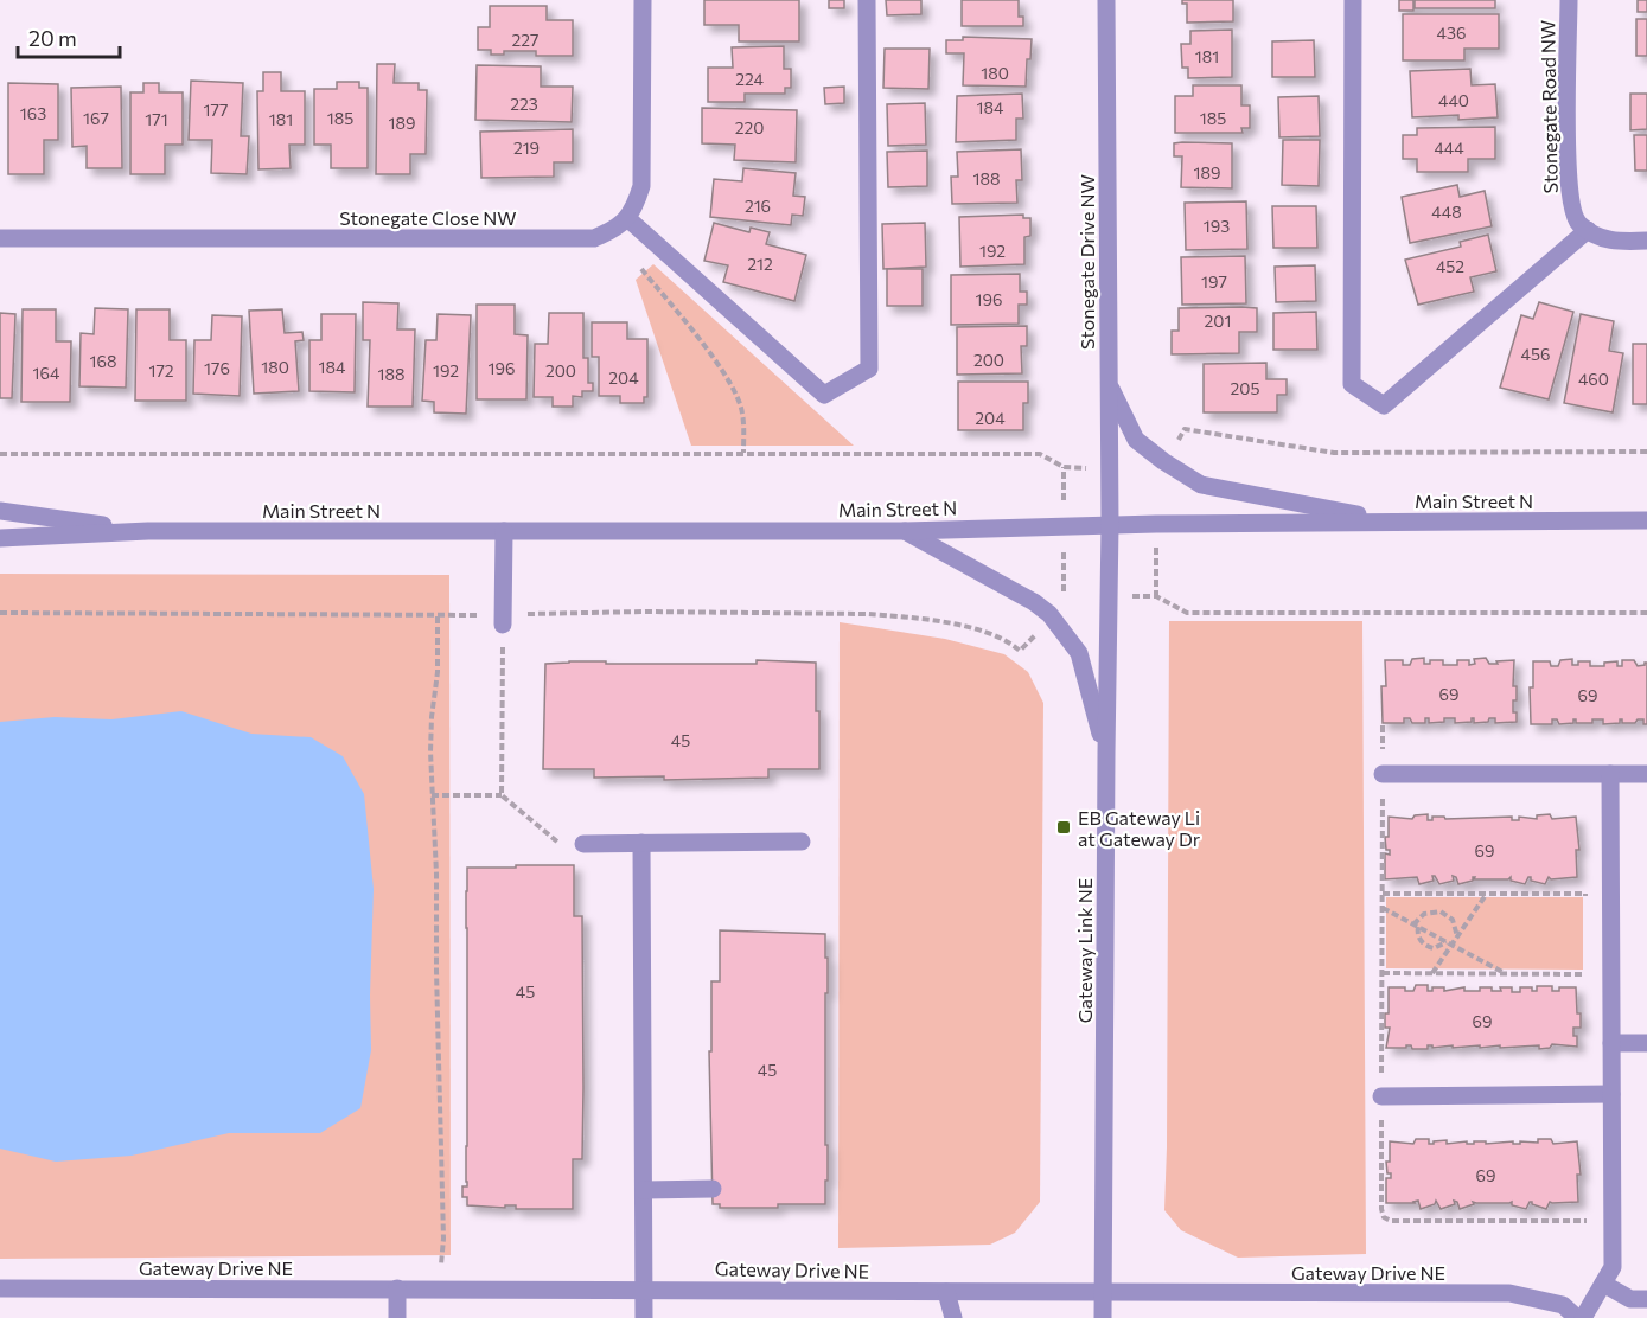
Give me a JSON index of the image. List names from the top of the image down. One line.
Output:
{"streets":{"street":["Stonegate Road NW","Stonegate Close NW","Stonegate Drive NW","Main Street N","Gateway Link NE","Gateway Drive NE"]},"crossings":[["Stonegate Drive NW","Main Street N"],["Stonegate Drive NW","Gateway Link NE"],["Main Street N","Gateway Link NE"],["Gateway Link NE","Gateway Drive NE"]],"places":{"transit":["EB Gateway Li at Gateway Dr"]},"house_numbers":["436","227","181","180","224","440","223","184","177","163","167","185","185","171","181","189","220","219","444","189","188","216","448","193","192","212","452","197","196","201","456","200","168","180","184","176","196","172","192","200","164","188","204","460","205","204","69","69","45","69","45","69","45","69"],"scale_bar":"20 m"}
